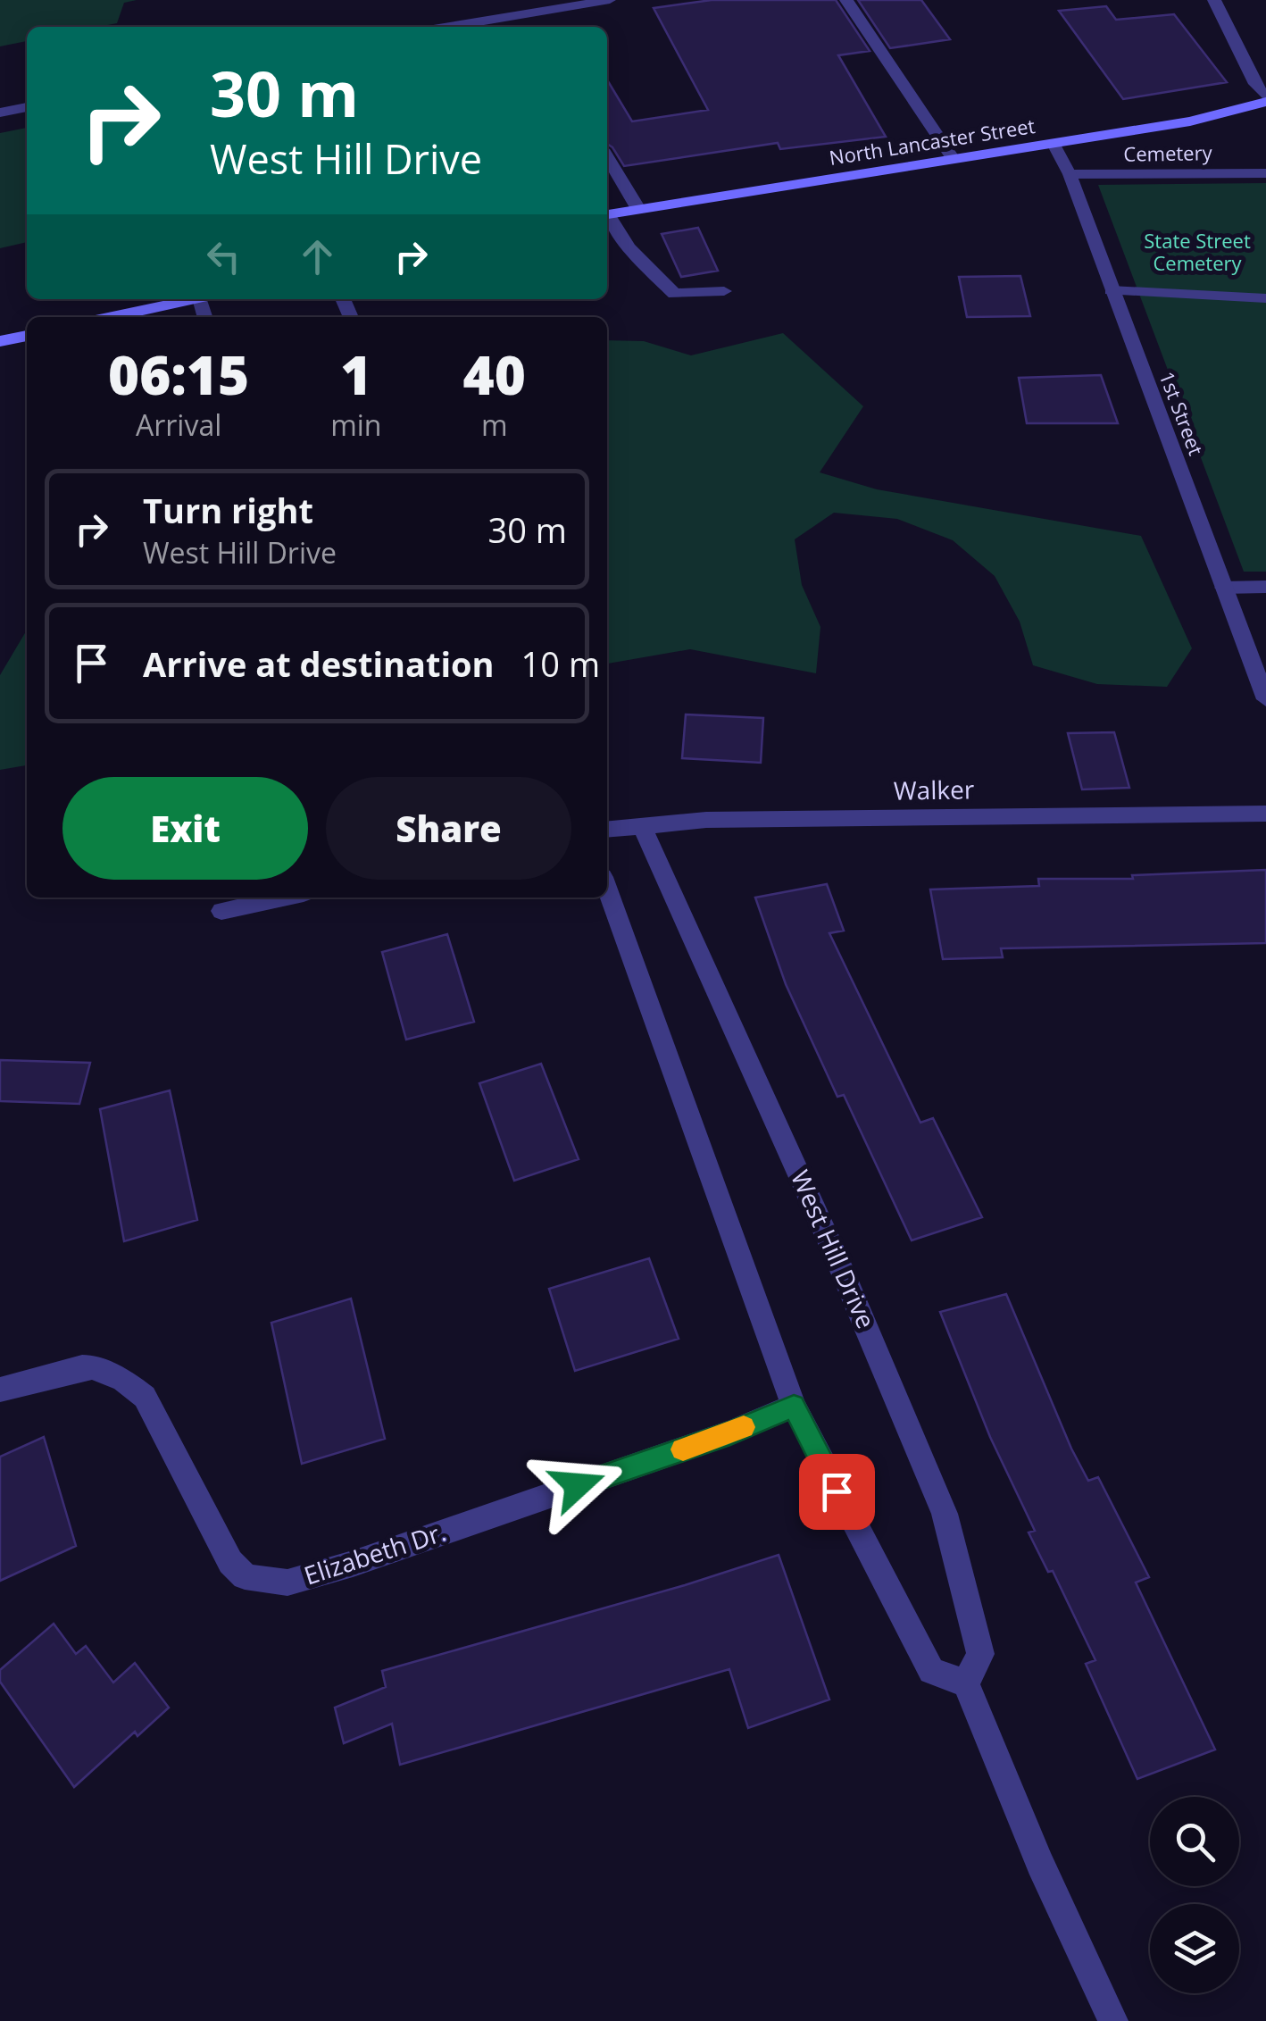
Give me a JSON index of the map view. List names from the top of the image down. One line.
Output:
{"streets":{"main road":["North Lancaster Street"],"street":["Cemetery","1st Street","Walker","West Hill Drive","Elizabeth Dr."]},"crossings":[["North Lancaster Street","1st Street"],["Cemetery","1st Street"],["Walker","West Hill Drive"]],"parks":["State Street Cemetery"],"page":{"turn":["30 m","West Hill Drive"],"eta":["06:15","Arrival","1","min","40","m"],"list":[{"name":"Turn right","note":"West Hill Drive","value":"30 m"},{"name":"Arrive at destination","value":"10 m"}],"buttons":["Exit","Share"]}}
